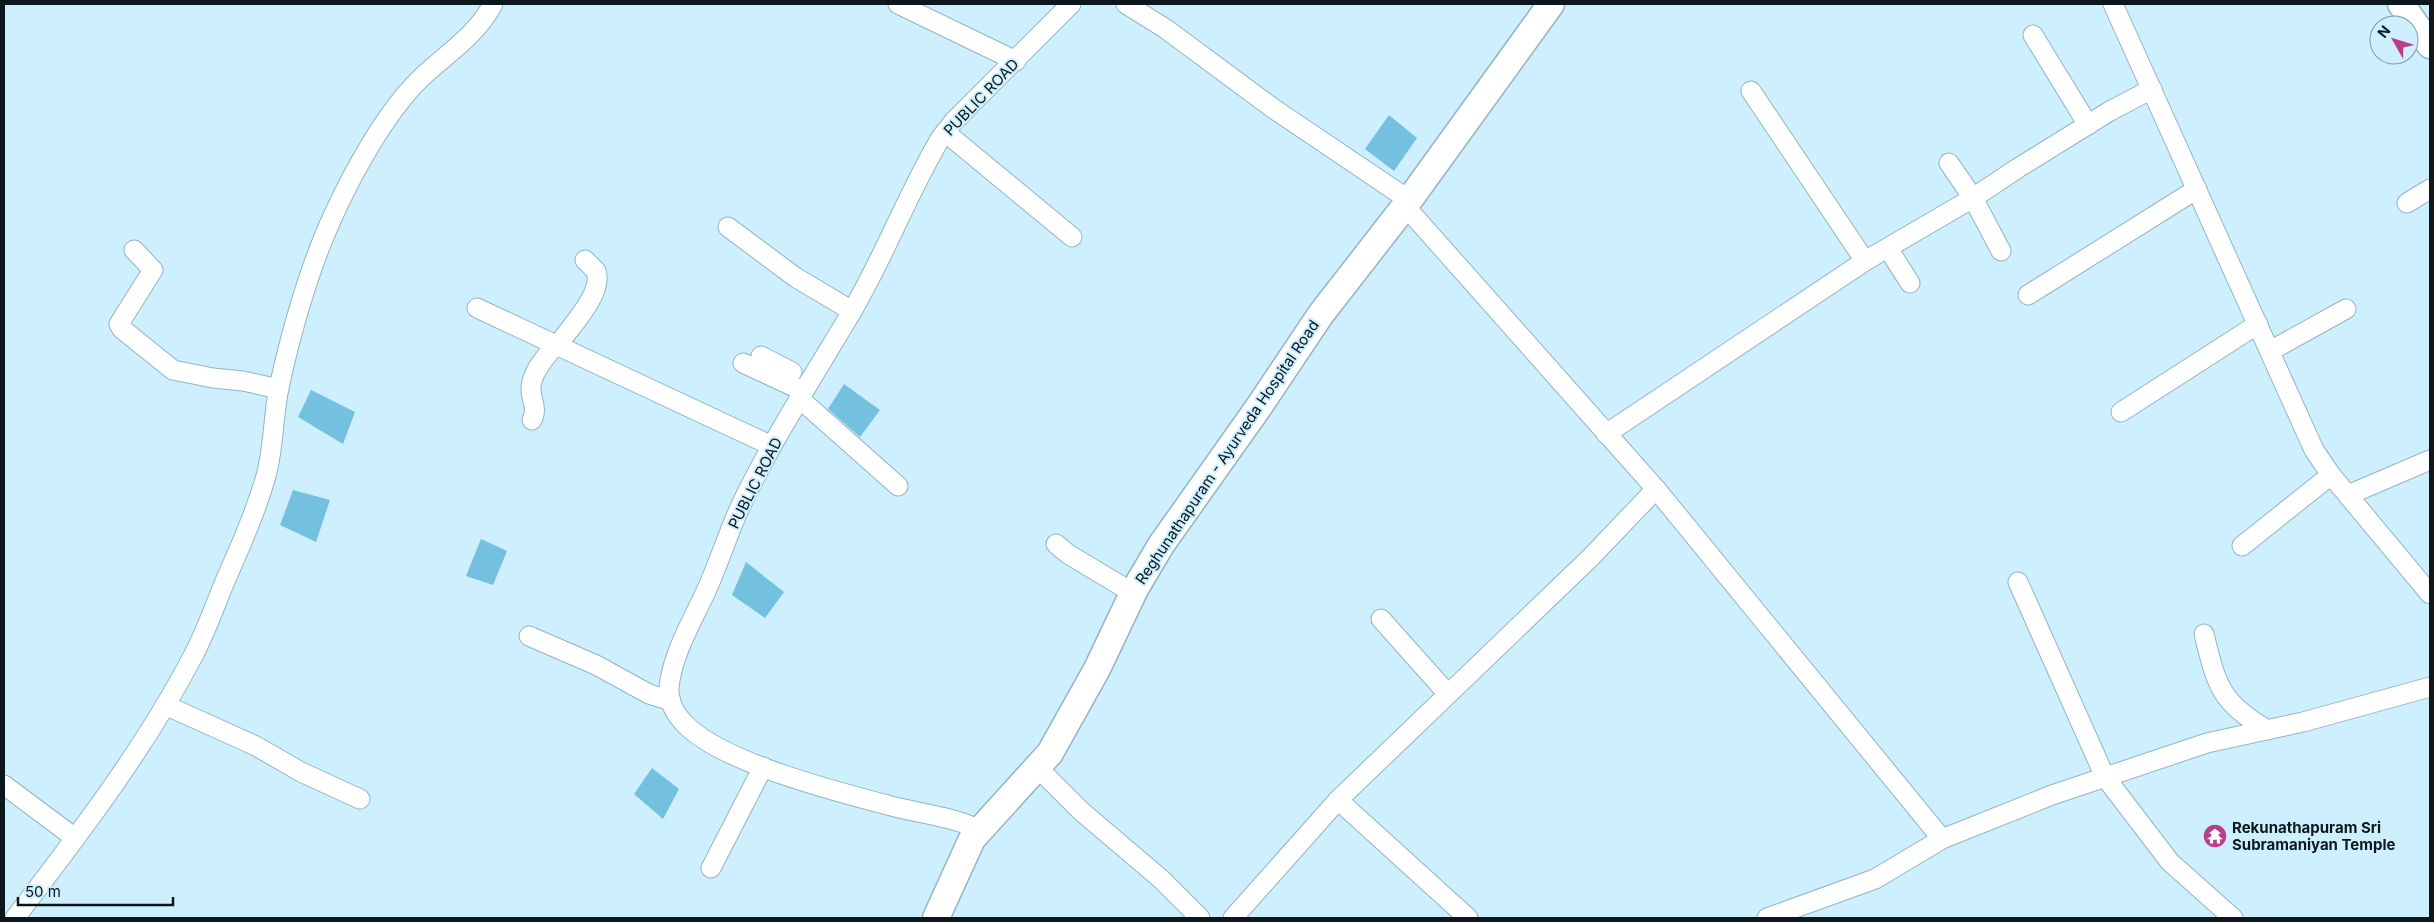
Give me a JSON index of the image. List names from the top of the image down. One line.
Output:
{"streets":{"main road":["Reghunathapuram - Ayurveda Hospital Road"],"street":["PUBLIC ROAD"]},"places":{"temple":["Rekunathapuram Sri Subramaniyan Temple"]},"scale_bar":"50 m","north":"top left"}
